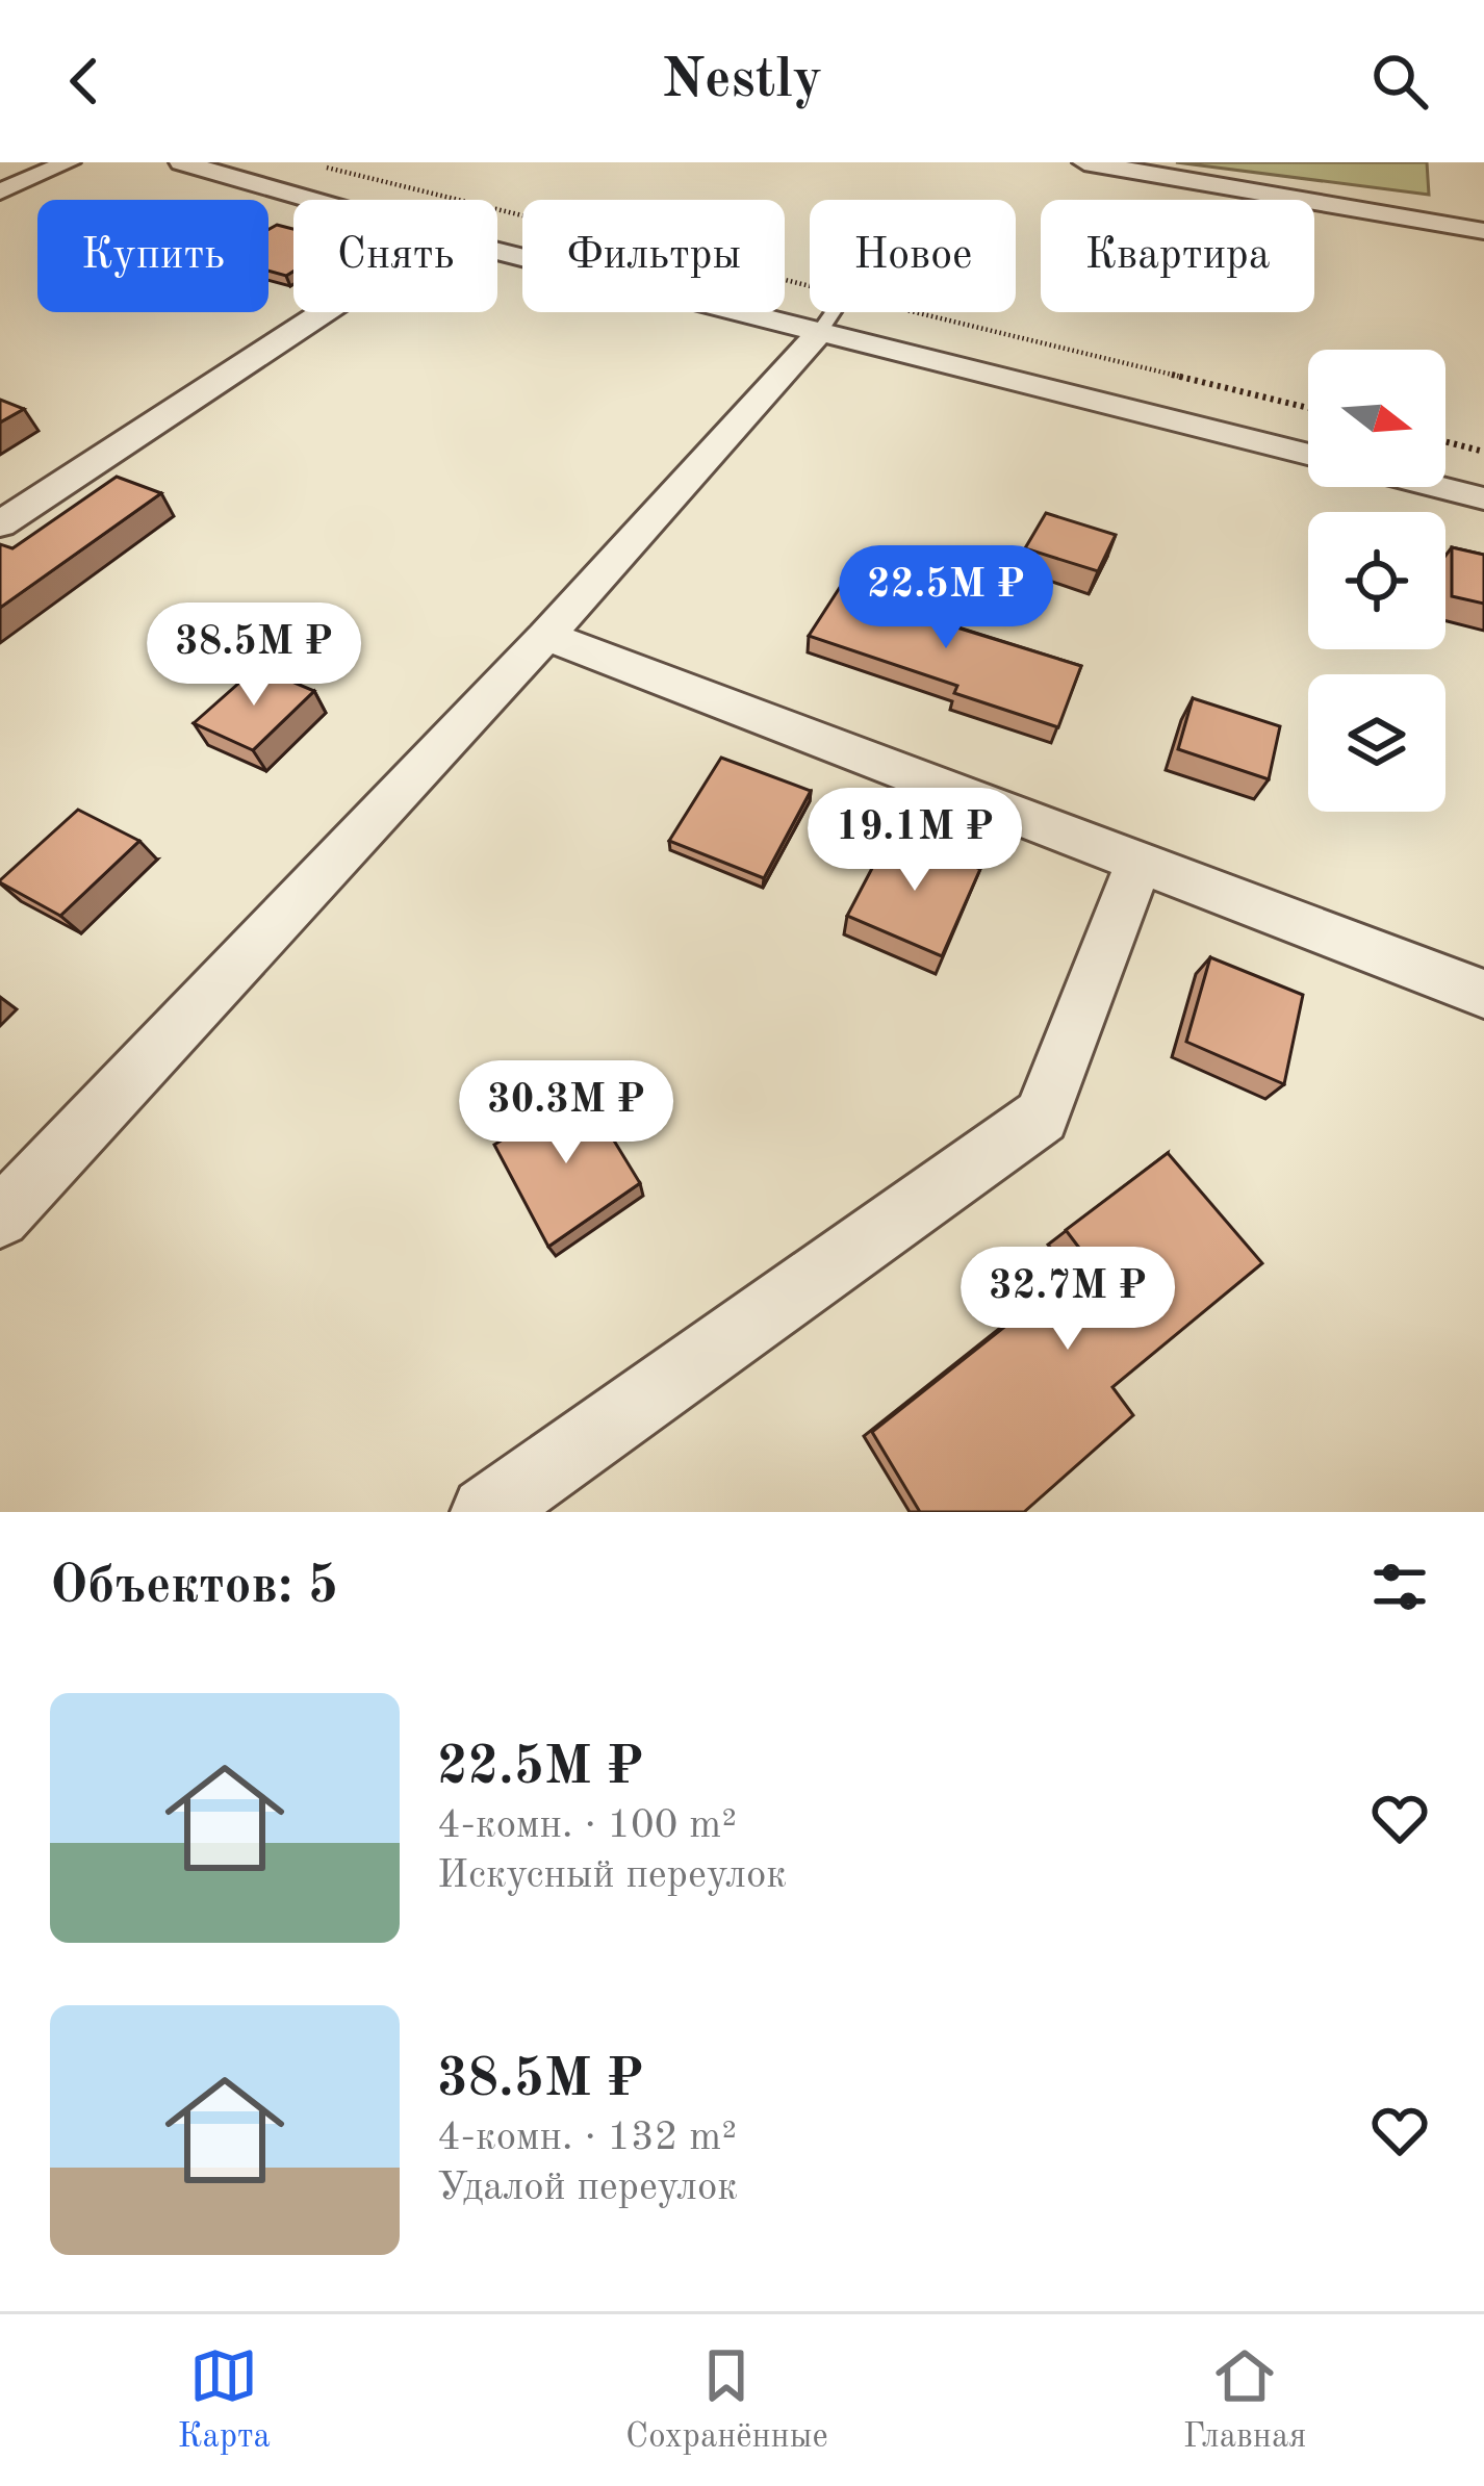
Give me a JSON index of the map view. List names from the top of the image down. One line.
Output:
{"north":"right","page":{"header":"Nestly","chip":["Купить","Снять","Фильтры","Новое","Квартира"],"price":["22.5M ₽","38.5M ₽","19.1M ₽","30.3M ₽","32.7M ₽"],"heading":"Объектов: 5","list":[{"name":"22.5M ₽","note":"4-комн. · 100 m² · Искусный переулок"},{"name":"38.5M ₽","note":"4-комн. · 132 m² · Удалой переулок"}],"tabs":["Карта","Сохранённые","Главная"]}}
